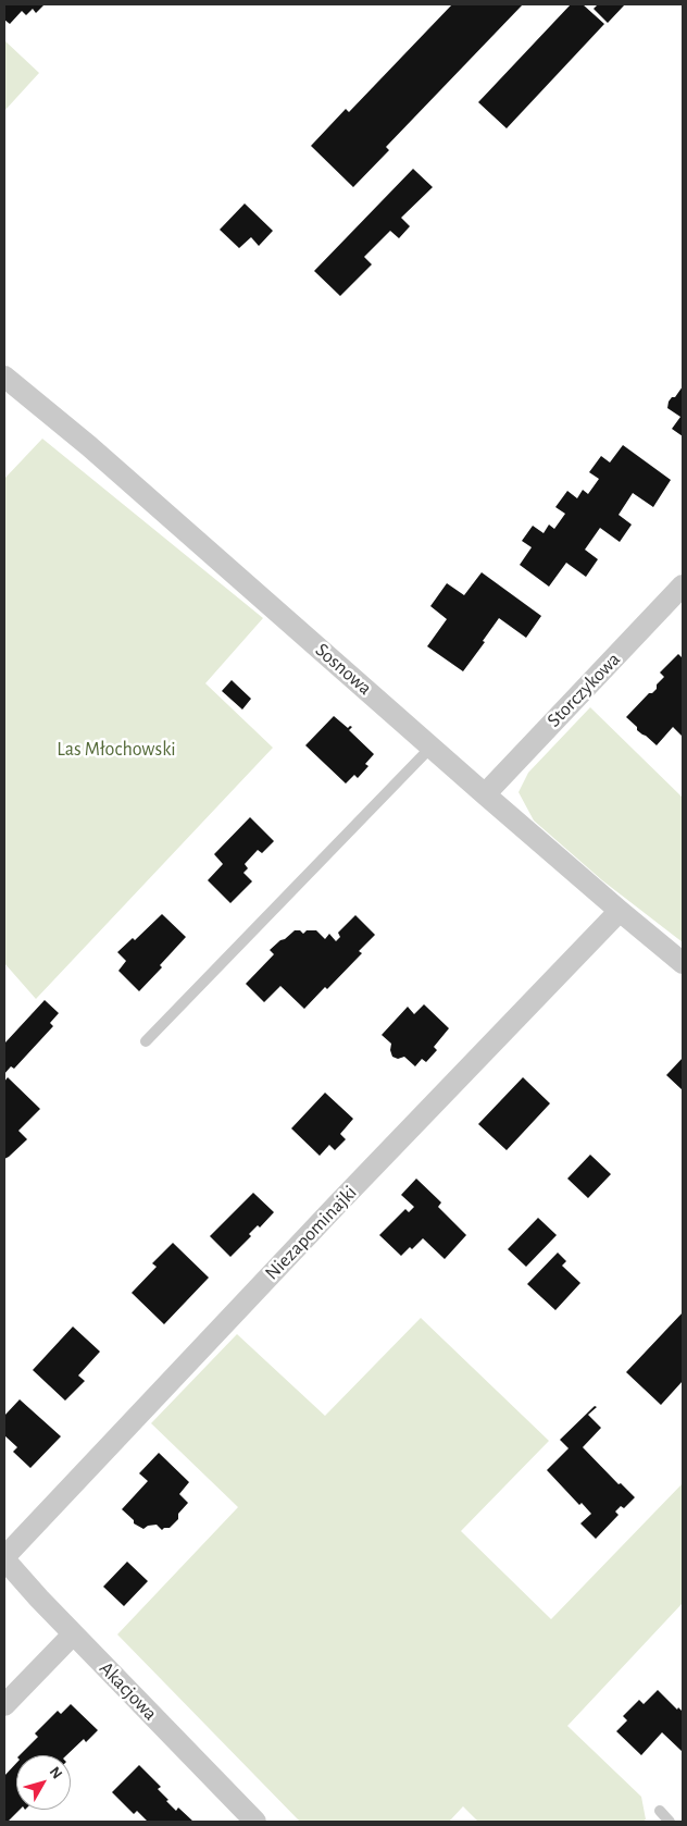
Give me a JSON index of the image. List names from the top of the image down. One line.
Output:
{"streets":{"street":["Sosnowa","Storczykowa","Niezapominajki","Akacjowa"]},"crossings":[["Sosnowa","Storczykowa"],["Sosnowa","Niezapominajki"],["Niezapominajki","Akacjowa"]],"parks":["Las Młochowski"],"north":"top right"}
